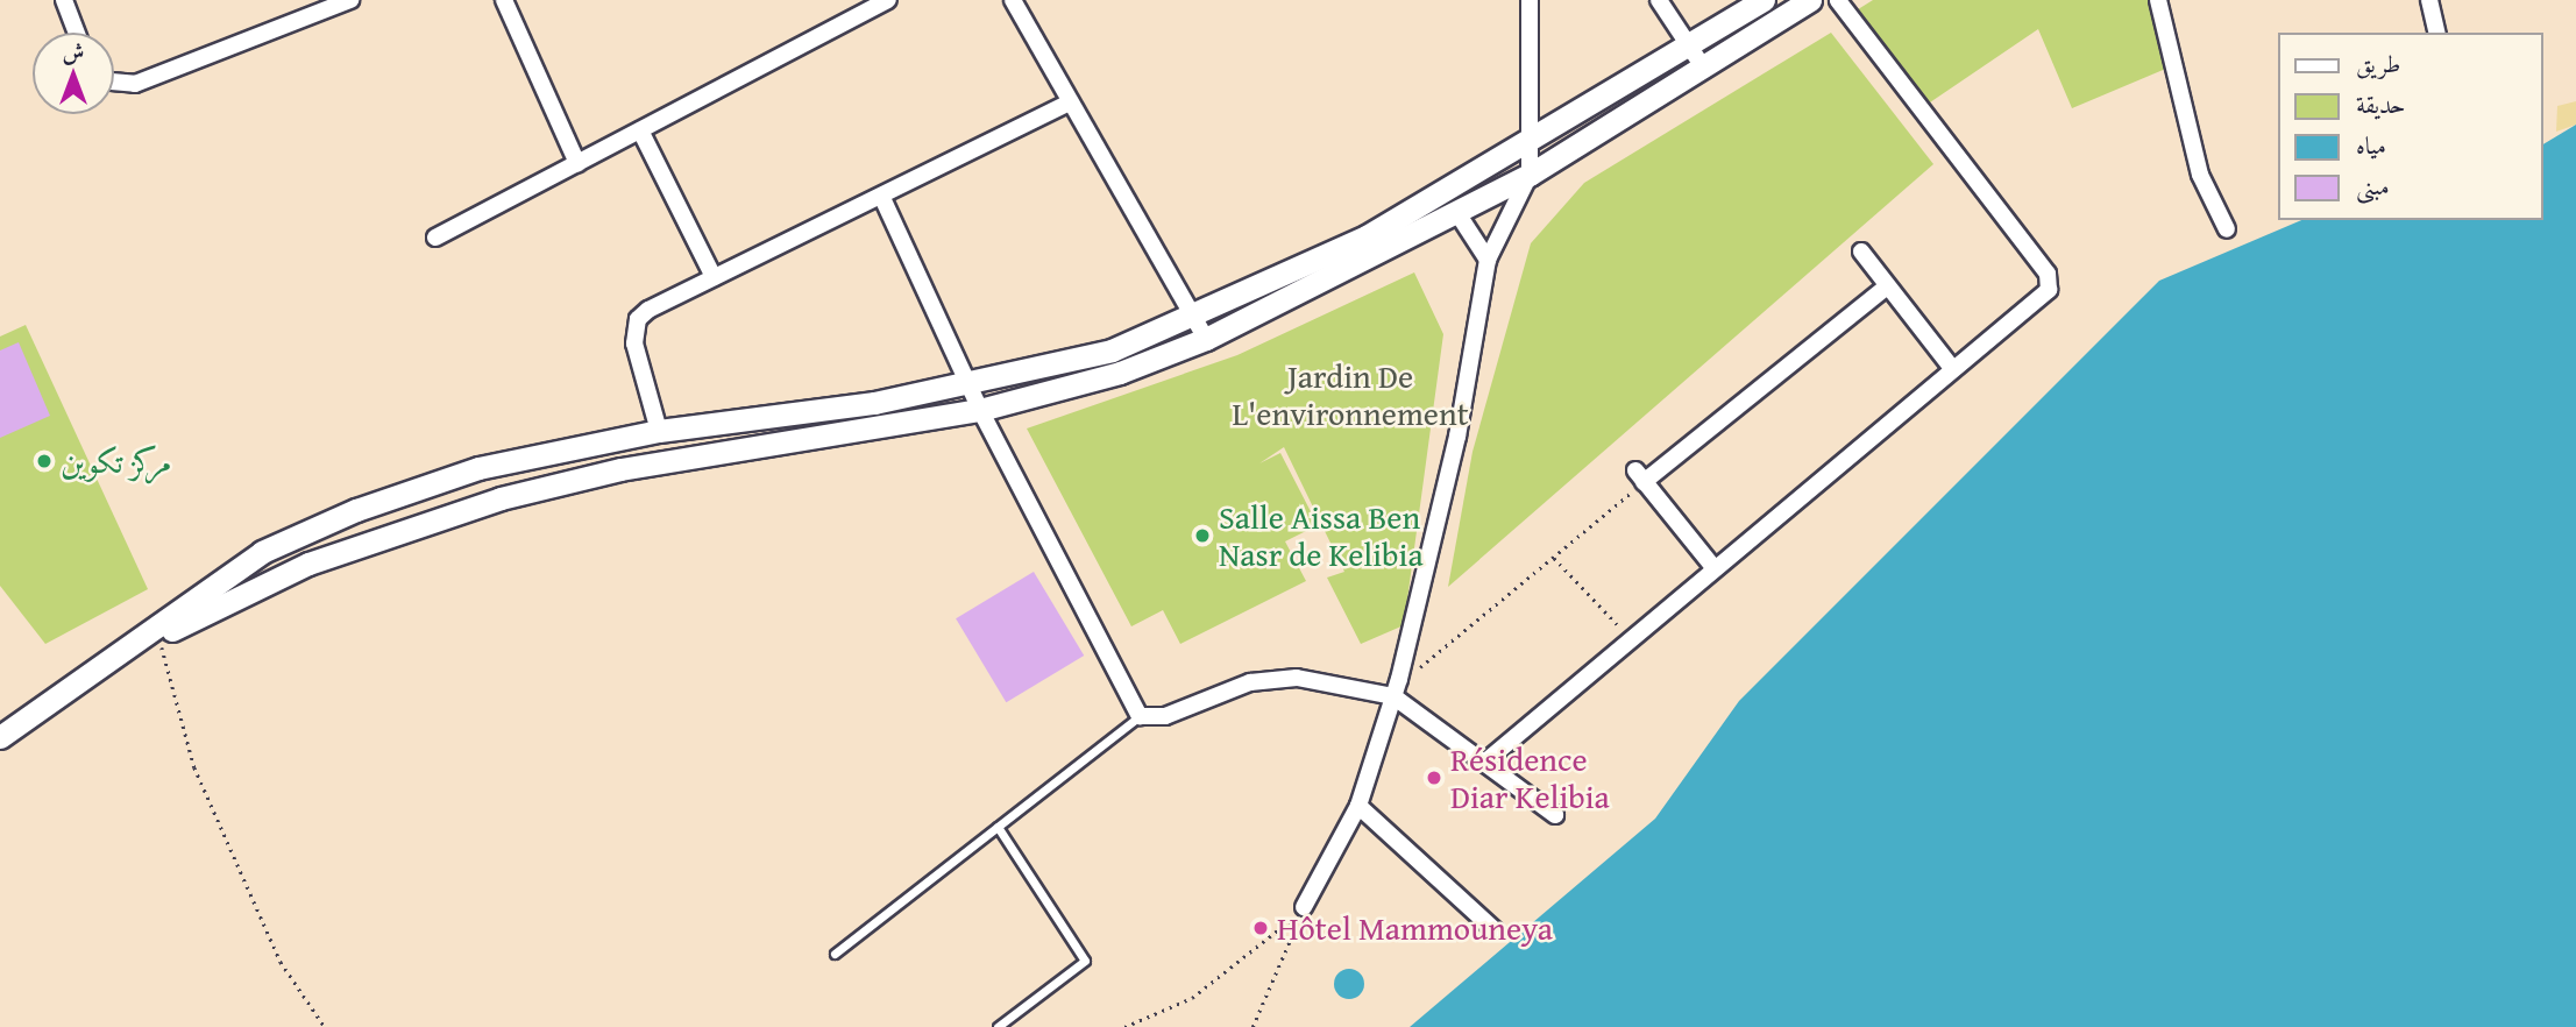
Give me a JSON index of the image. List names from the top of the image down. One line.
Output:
{"parks":["Jardin De L'environnement"],"places":["مركز تكوين","Salle Aissa Ben Nasr de Kelibia","Résidence Diar Kelibia","Hôtel Mammouneya"],"legend":["طريق","حديقة","مياه","مبنى"],"north":"top"}
